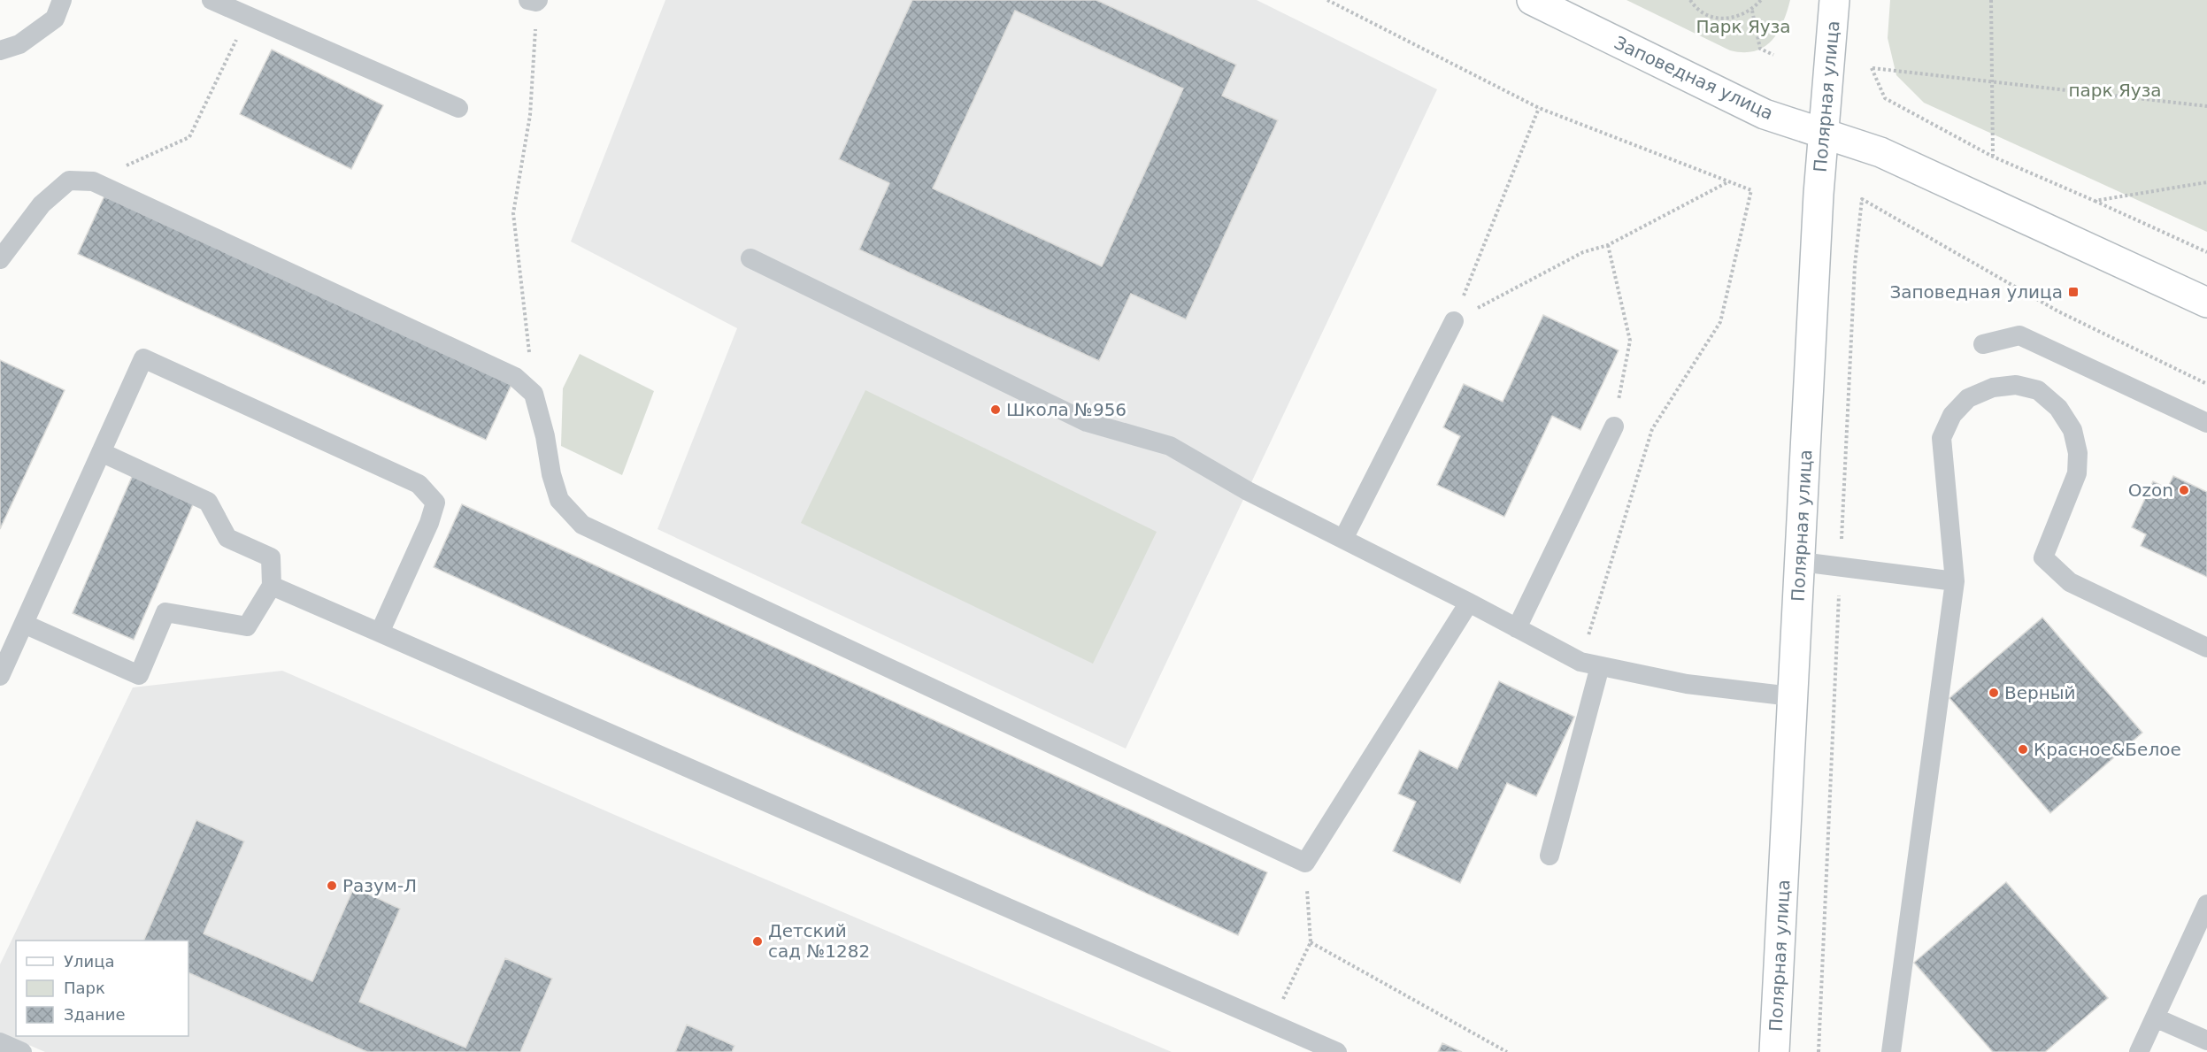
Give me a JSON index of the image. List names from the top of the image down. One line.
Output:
{"streets":{"main road":["Заповедная улица","Полярная улица"]},"crossings":[["Заповедная улица","Полярная улица"]],"parks":["Парк Яуза","парк Яуза"],"places":{"transit":["Заповедная улица"],"other":["Школа №956","Ozon","Верный","Красное&Белое","Разум-Л","Детский сад №1282"]},"legend":["Улица","Парк","Здание"]}
